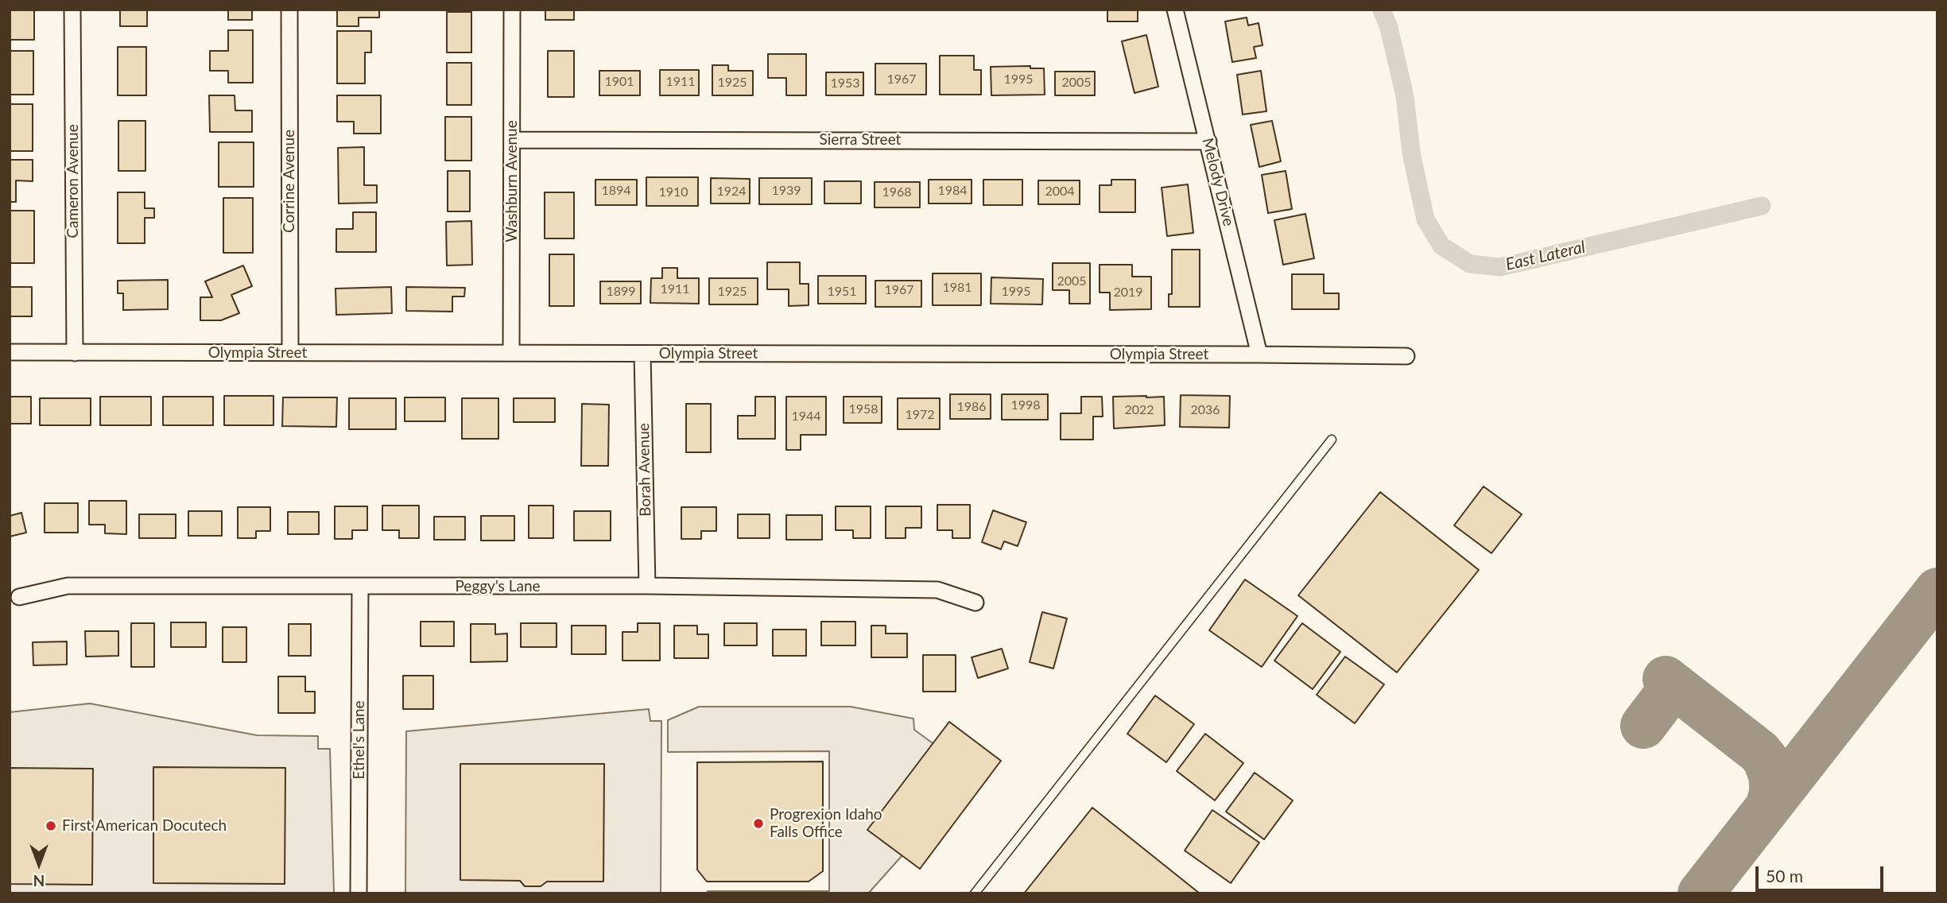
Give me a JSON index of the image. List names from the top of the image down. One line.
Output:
{"streets":{"street":["Sierra Street","Cameron Avenue","Corrine Avenue","Washburn Avenue","Melody Drive","Olympia Street","Borah Avenue","Peggy's Lane","Ethel's Lane"]},"crossings":[["Sierra Street","Washburn Avenue"],["Sierra Street","Melody Drive"],["Cameron Avenue","Olympia Street"],["Corrine Avenue","Olympia Street"],["Washburn Avenue","Olympia Street"],["Melody Drive","Olympia Street"],["Olympia Street","Borah Avenue"],["Borah Avenue","Peggy's Lane"],["Peggy's Lane","Ethel's Lane"]],"water":["East Lateral"],"places":["Progrexion Idaho Falls Office","First American Docutech"],"house_numbers":["1967","1995","1901","1911","1925","2005","1953","1894","1939","1984","1924","2004","1910","1968","2005","1981","1911","1967","1899","1925","1951","1995","2019","1998","1986","1958","2022","2036","1972","1944"],"scale_bar":"50 m","north":"bottom"}
